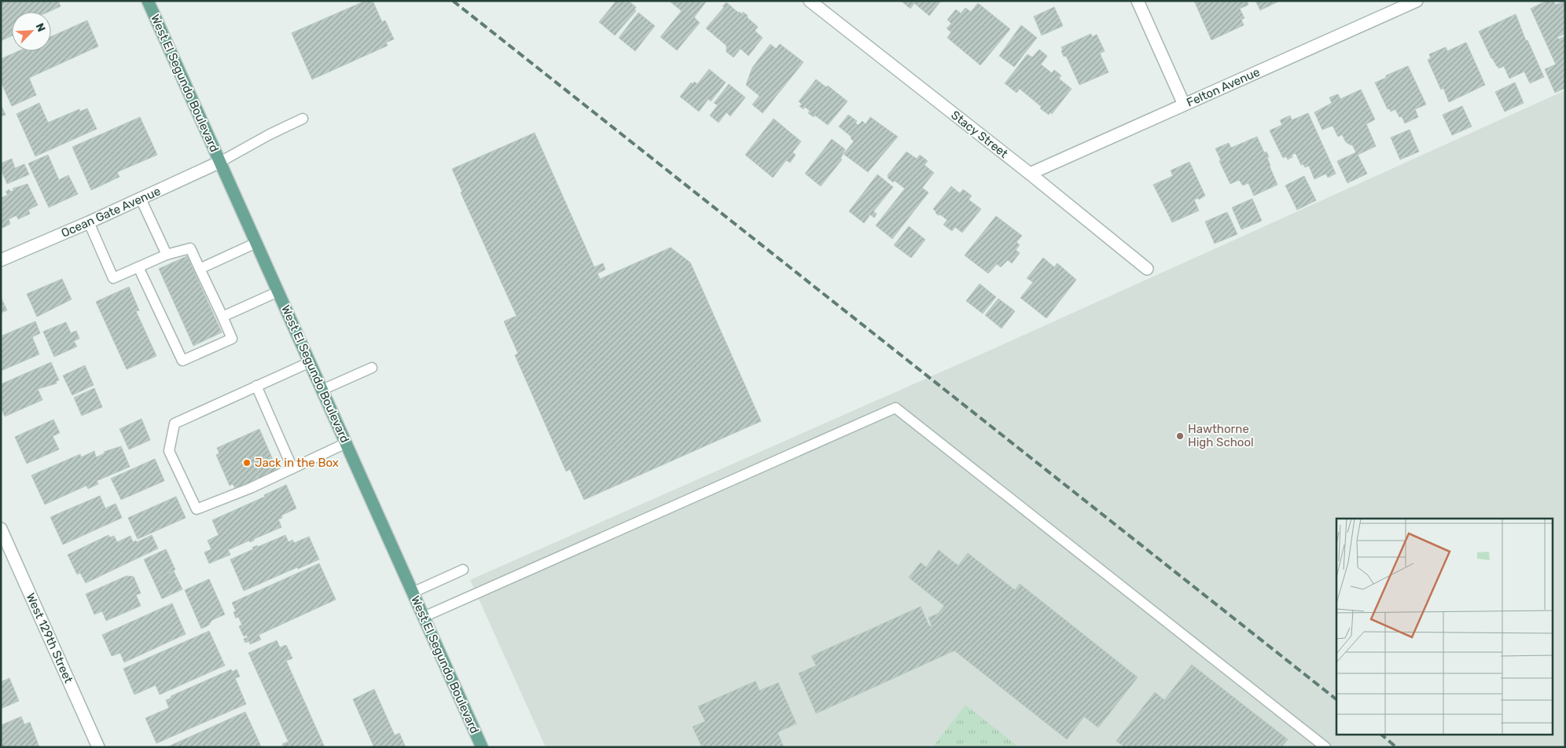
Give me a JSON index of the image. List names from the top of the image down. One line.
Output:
{"streets":{"main road":["West El Segundo Boulevard"],"street":["Felton Avenue","Stacy Street","Ocean Gate Avenue","West 129th Street"]},"crossings":[["West El Segundo Boulevard","Ocean Gate Avenue"],["Felton Avenue","Stacy Street"]],"places":["Hawthorne High School","Jack in the Box"],"north":"top right"}
